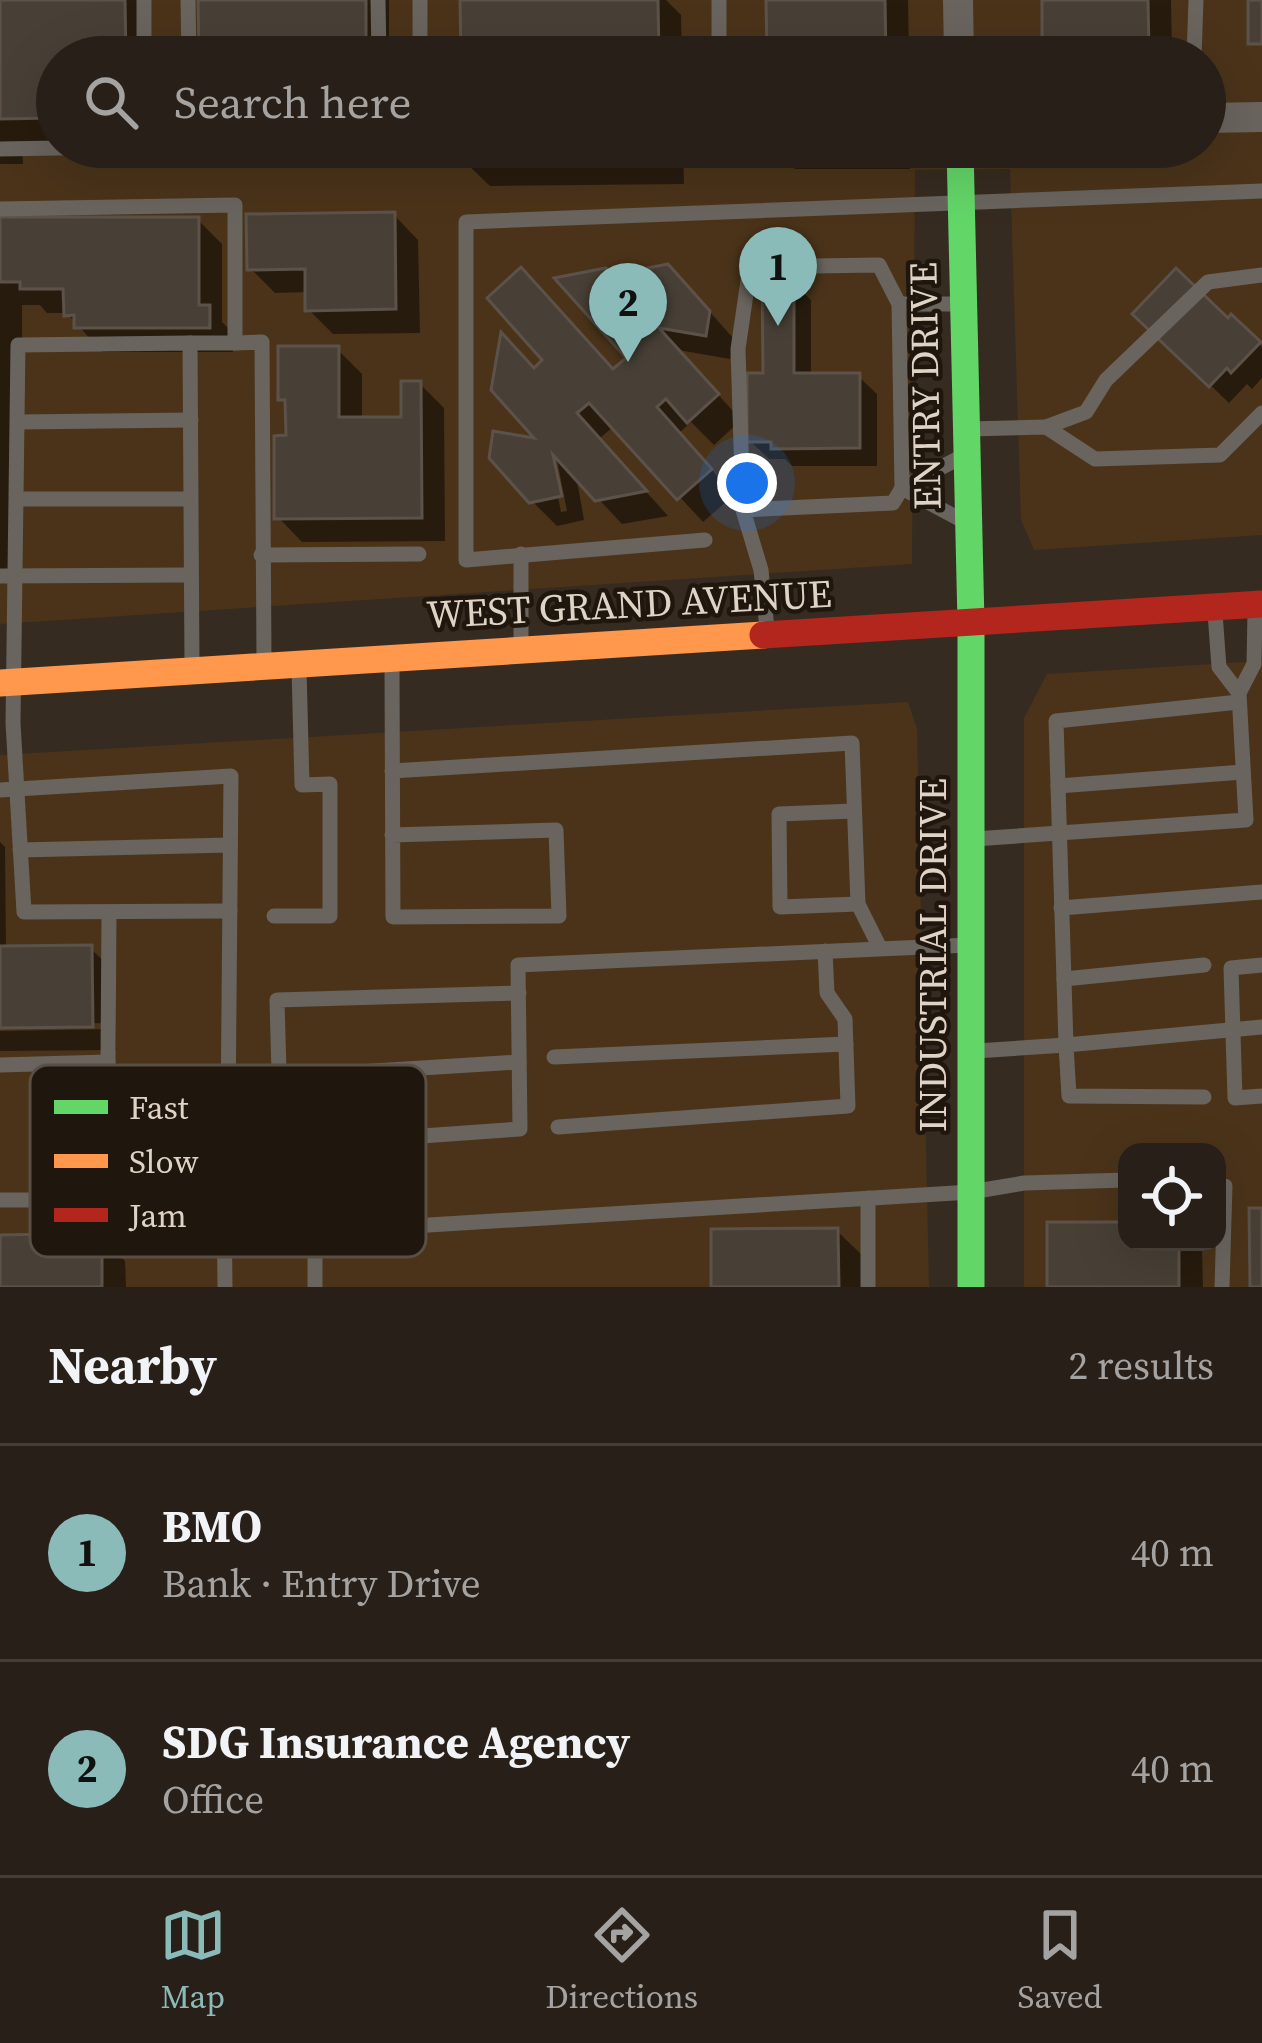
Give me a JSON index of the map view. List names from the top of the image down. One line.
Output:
{"streets":{"main road":["ENTRY DRIVE","WEST GRAND AVENUE","INDUSTRIAL DRIVE"]},"crossings":[["ENTRY DRIVE","WEST GRAND AVENUE"],["ENTRY DRIVE","INDUSTRIAL DRIVE"],["WEST GRAND AVENUE","INDUSTRIAL DRIVE"]],"legend":["Fast","Slow","Jam"],"page":{"search":"Search here","pins":["1","2"],"heading":["Nearby","2 results"],"list":[{"mark":"1","name":"BMO","note":"Bank · Entry Drive","value":"40 m"},{"mark":"2","name":"SDG Insurance Agency","note":"Office","value":"40 m"}],"nav":["Map","Directions","Saved"]}}
